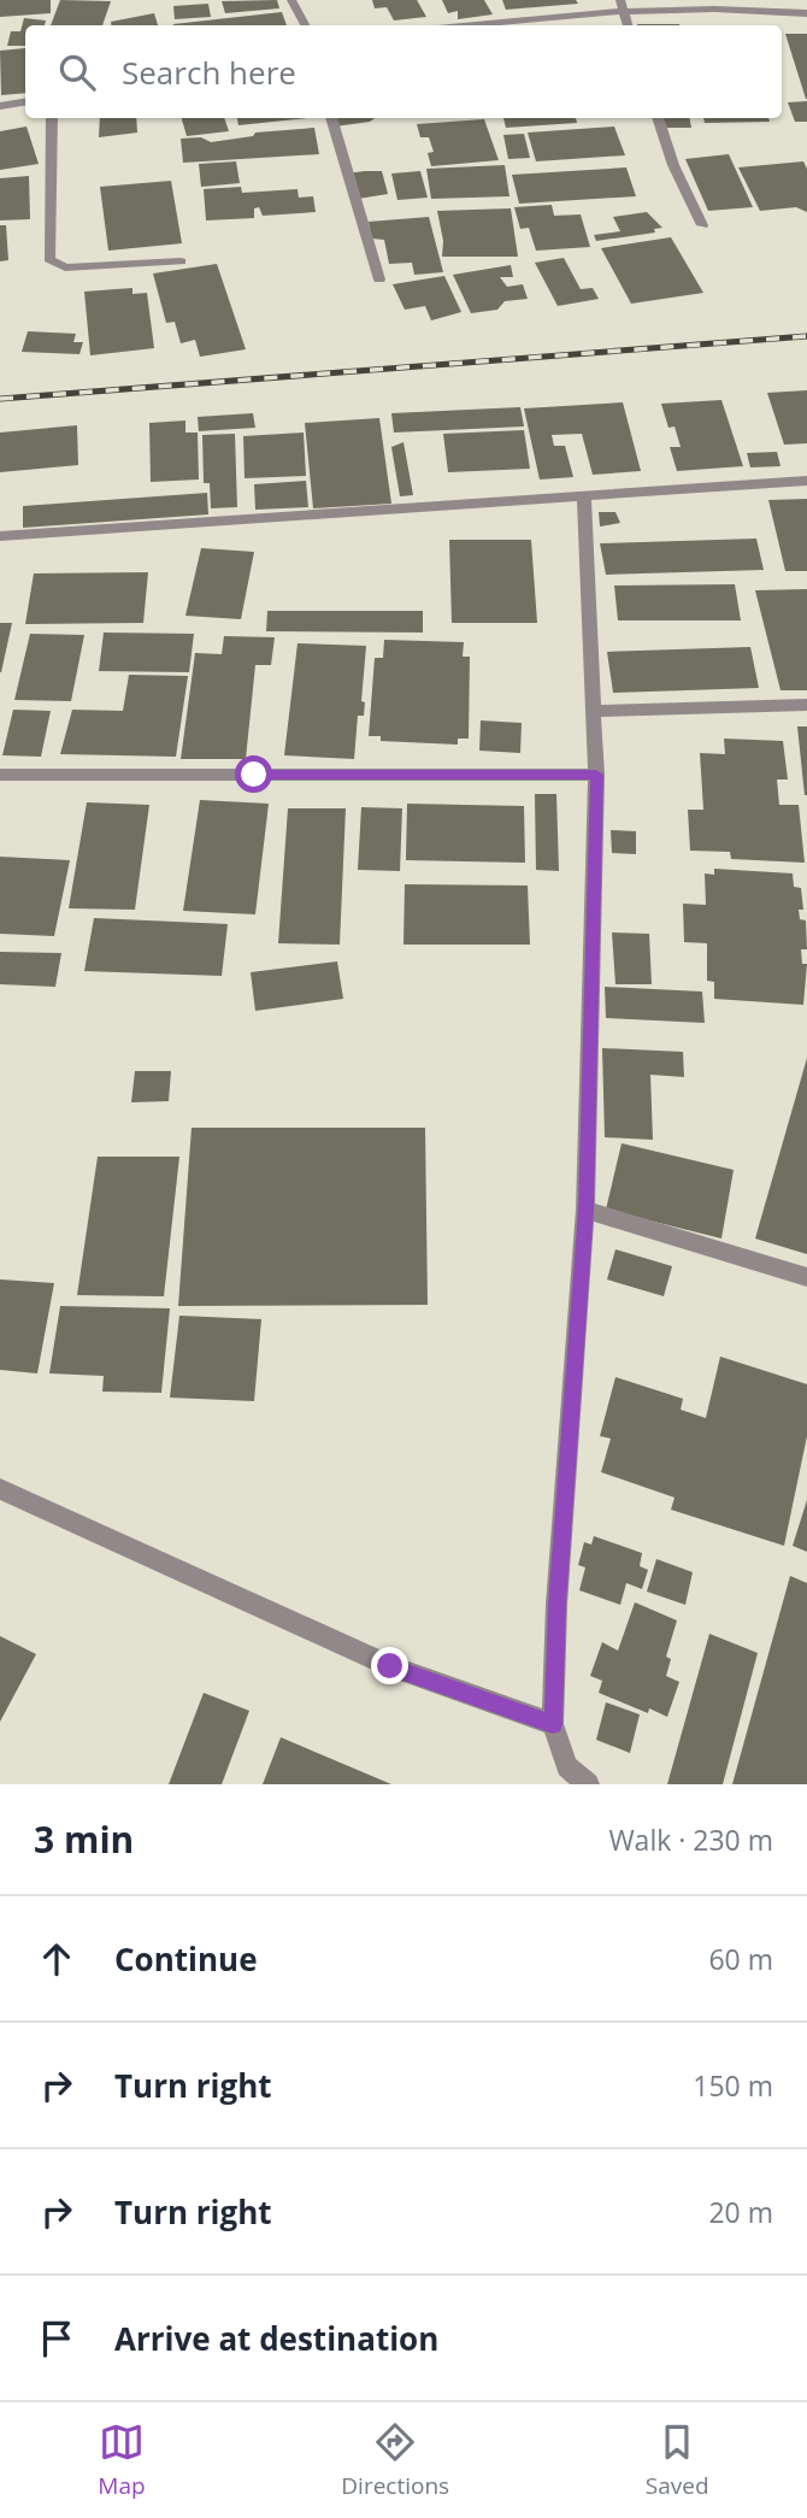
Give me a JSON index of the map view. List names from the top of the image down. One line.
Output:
{"page":{"search":"Search here","heading":["3 min","Walk · 230 m"],"list":[["Continue","60 m"],["Turn right","150 m"],["Turn right","20 m"],"Arrive at destination"],"nav":["Map","Directions","Saved"]}}
